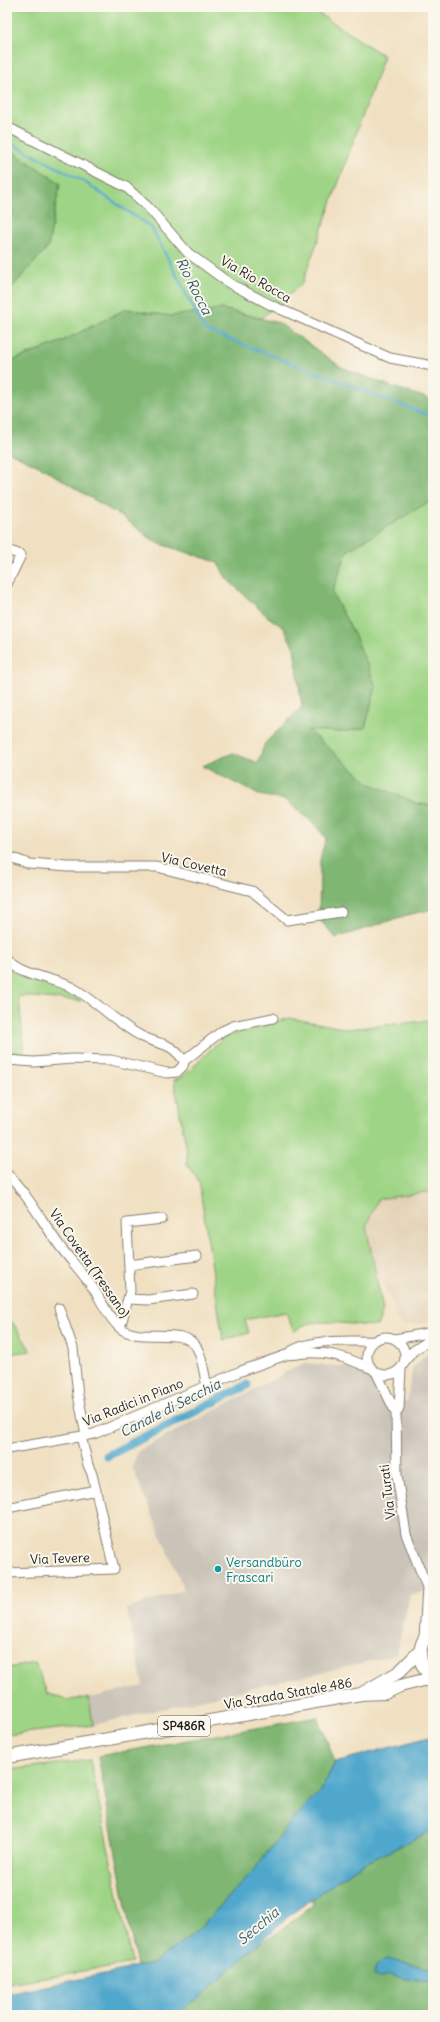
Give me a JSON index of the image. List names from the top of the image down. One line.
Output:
{"streets":{"main road":["Via Strada Statale 486","SP486R"],"street":["Via Rio Rocca","Via Covetta","Via Covetta (Tressano)","Via Radici in Piano","Via Turati","Via Tevere"]},"crossings":[["Via Covetta (Tressano)","Via Radici in Piano"],["Via Radici in Piano","Via Turati"],["Via Strada Statale 486","SP486R"]],"water":["Rio Rocca","Canale di Secchia","Secchia"],"places":["Versandbüro Frascari"]}
